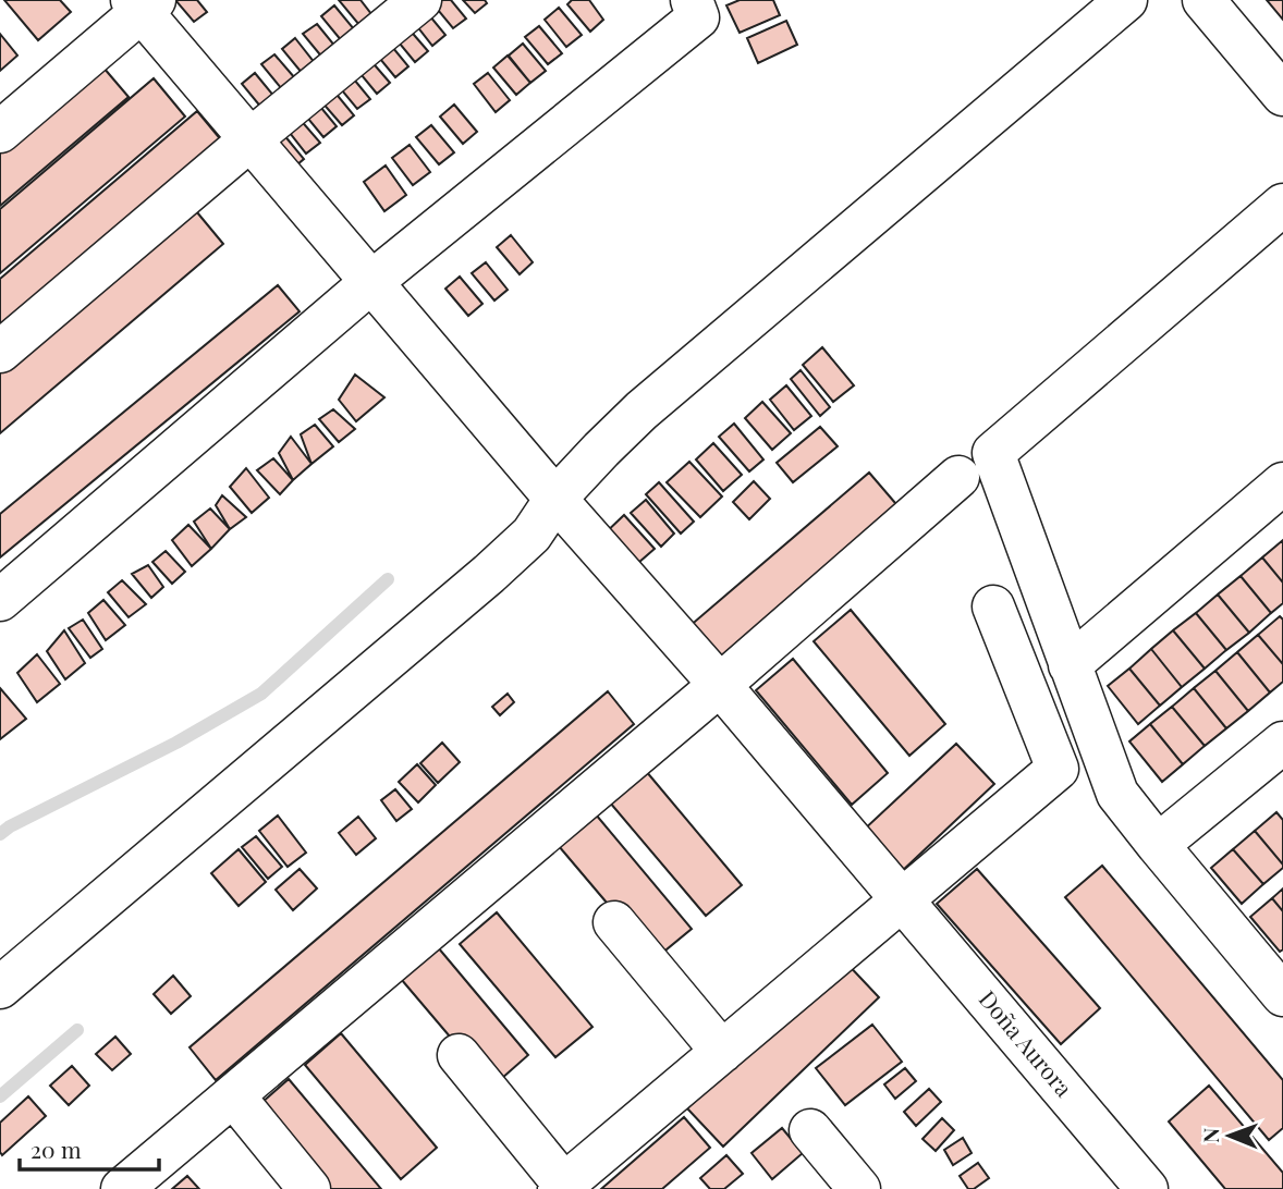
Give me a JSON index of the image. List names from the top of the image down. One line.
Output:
{"streets":{"street":["Doña Aurora"]},"scale_bar":"20 m","north":"left"}
